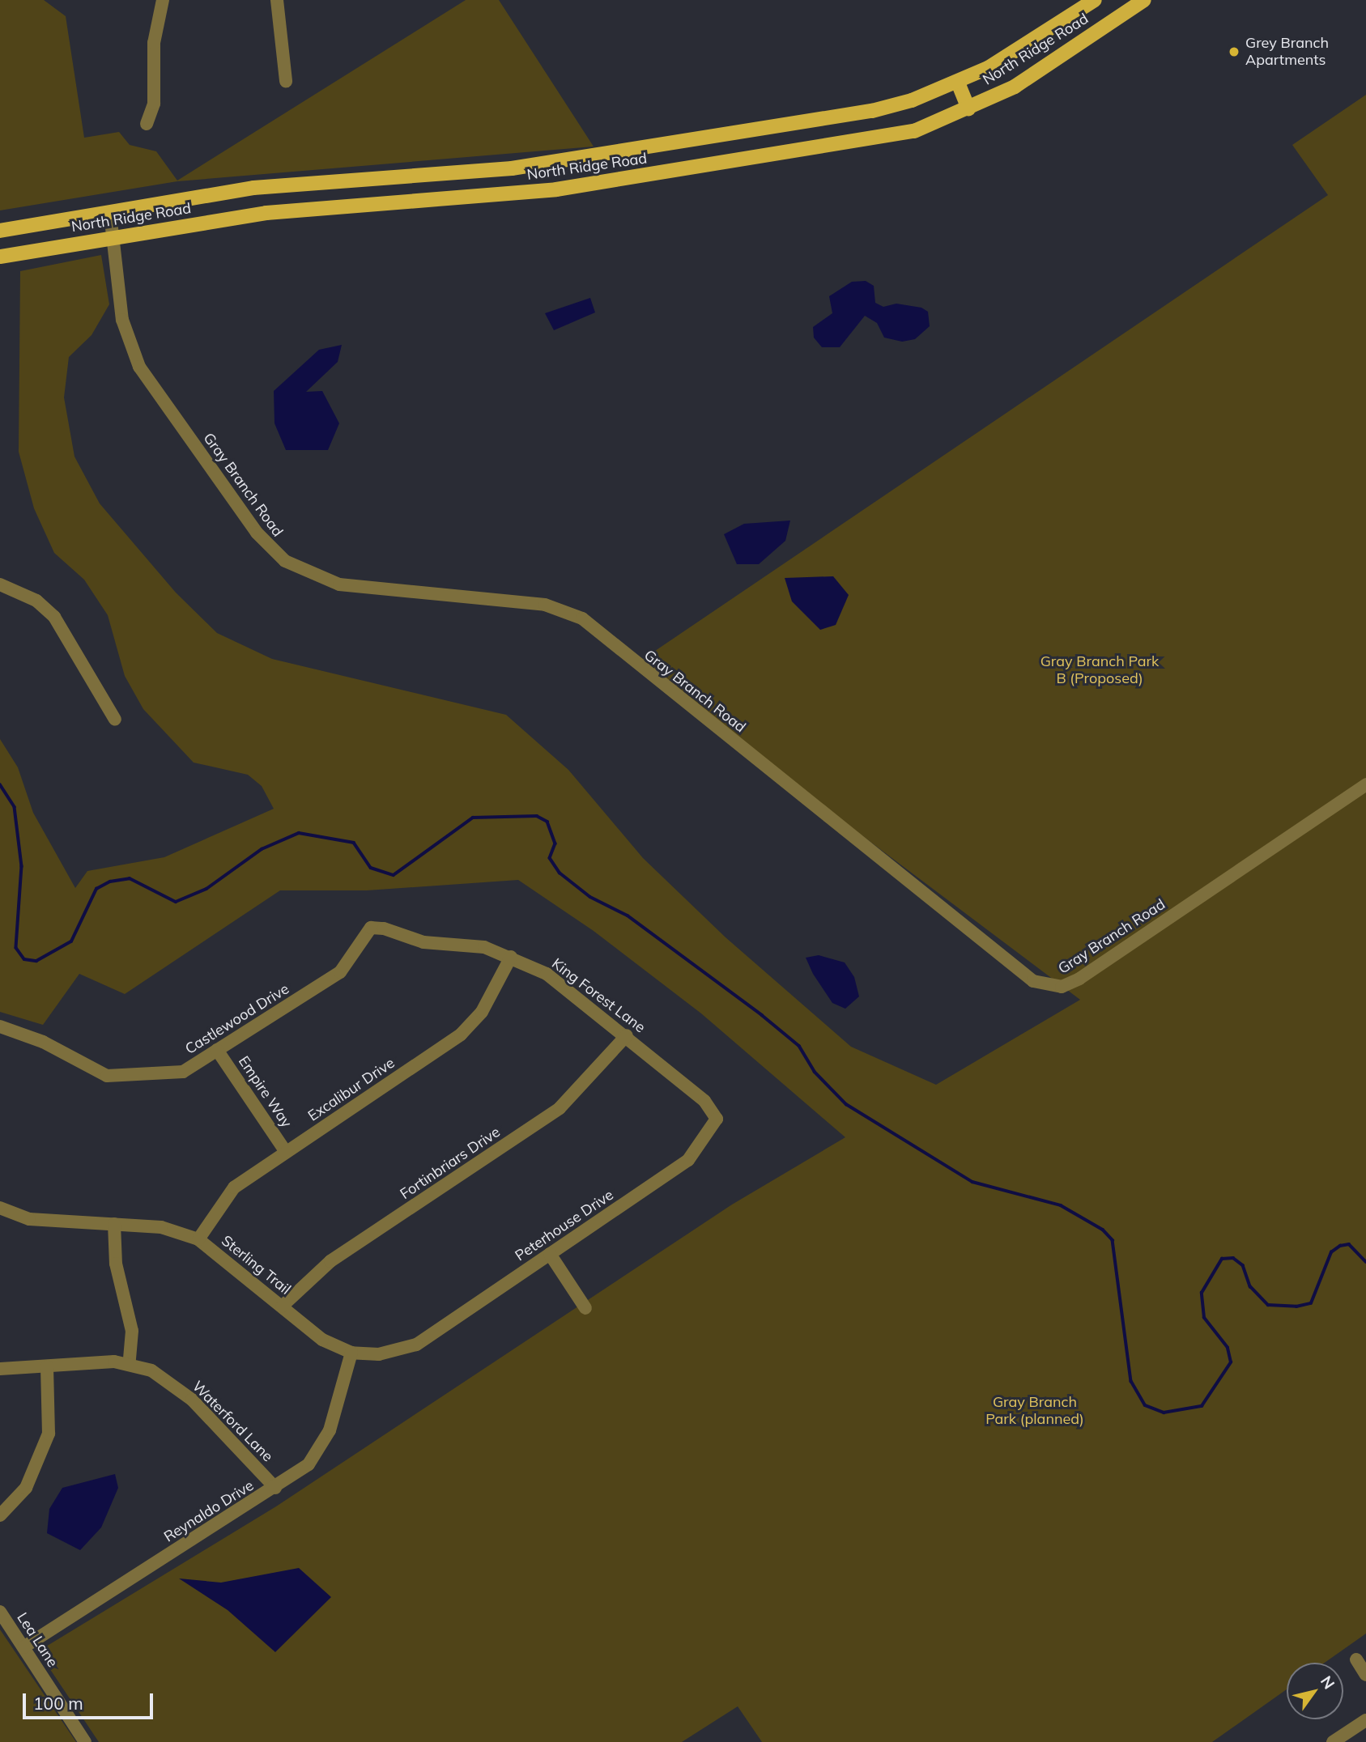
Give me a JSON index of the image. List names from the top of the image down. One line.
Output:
{"streets":{"main road":["North Ridge Road"],"street":["Gray Branch Road","King Forest Lane","Castlewood Drive","Excalibur Drive","Empire Way","Fortinbriars Drive","Peterhouse Drive","Sterling Trail","Waterford Lane","Reynaldo Drive","Lea Lane"]},"crossings":[["North Ridge Road","Gray Branch Road"],["King Forest Lane","Castlewood Drive"],["King Forest Lane","Excalibur Drive"],["King Forest Lane","Fortinbriars Drive"],["King Forest Lane","Peterhouse Drive"],["Castlewood Drive","Empire Way"],["Excalibur Drive","Empire Way"],["Excalibur Drive","Sterling Trail"],["Fortinbriars Drive","Sterling Trail"],["Peterhouse Drive","Sterling Trail"],["Sterling Trail","Reynaldo Drive"],["Waterford Lane","Reynaldo Drive"],["Reynaldo Drive","Lea Lane"]],"parks":["Gray Branch Park B (Proposed)","Gray Branch Park (planned)"],"places":["Grey Branch Apartments"],"scale_bar":"100 m","north":"top right"}
